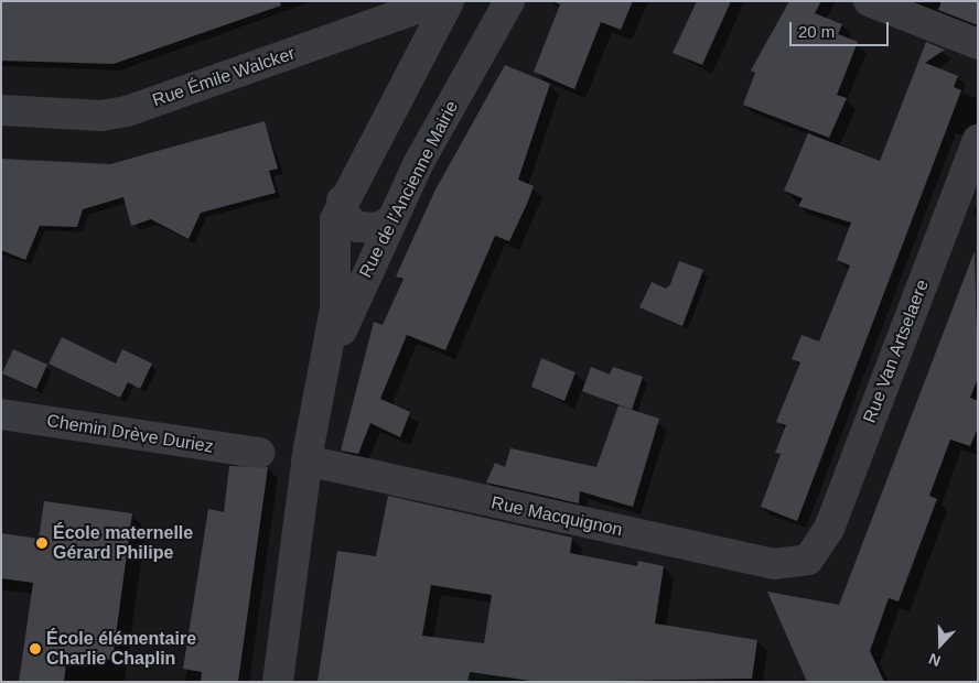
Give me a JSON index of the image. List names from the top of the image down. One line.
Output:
{"streets":{"street":["Rue Émile Walcker","Rue de l'Ancienne Mairie","Rue Van Artselaere","Chemin Drève Duriez","Rue Macquignon"]},"crossings":[["Rue de l'Ancienne Mairie","Rue Macquignon"],["Rue Van Artselaere","Rue Macquignon"]],"places":["École maternelle Gérard Philipe","École élémentaire Charlie Chaplin"],"scale_bar":"20 m","north":"bottom"}
